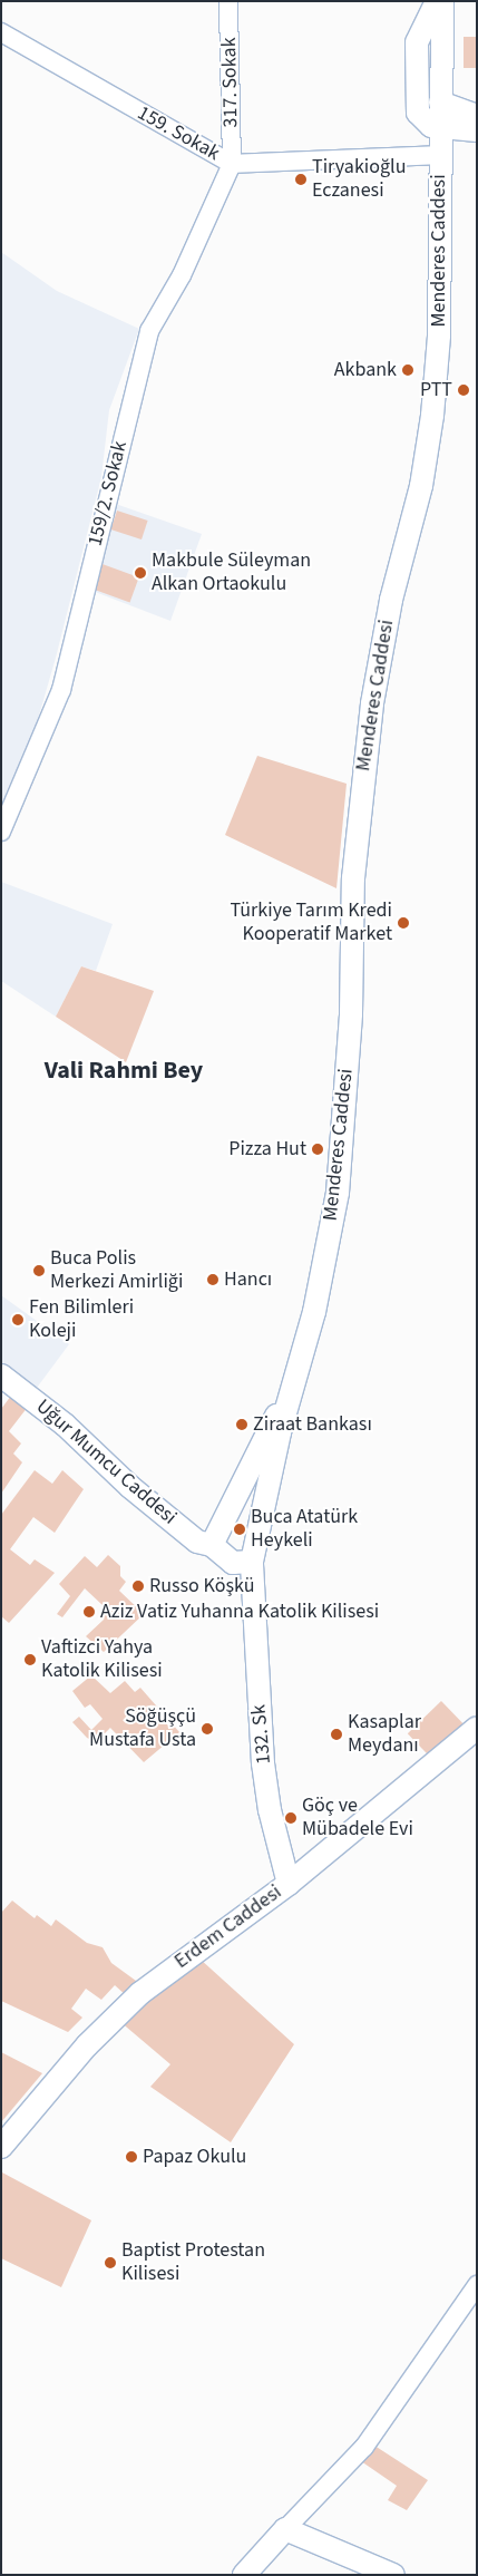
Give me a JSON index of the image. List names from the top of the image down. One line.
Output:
{"streets":{"main road":["Menderes Caddesi","Uğur Mumcu Caddesi","132. Sk","Erdem Caddesi"],"street":["317. Sokak","159. Sokak","159/2. Sokak"]},"crossings":[["317. Sokak","159. Sokak"],["317. Sokak","159/2. Sokak"],["159. Sokak","Menderes Caddesi"],["159. Sokak","159/2. Sokak"],["Menderes Caddesi","Uğur Mumcu Caddesi"],["Menderes Caddesi","132. Sk"],["Uğur Mumcu Caddesi","132. Sk"],["132. Sk","Erdem Caddesi"]],"districts":["Vali Rahmi Bey"],"places":["Tiryakioğlu Eczanesi","Akbank","PTT","Makbule Süleyman Alkan Ortaokulu","Türkiye Tarım Kredi Kooperatif Market","Pizza Hut","Buca Polis Merkezi Amirliği","Hancı","Fen Bilimleri Koleji","Ziraat Bankası","Buca Atatürk Heykeli","Russo Köşkü","Aziz Vatiz Yuhanna Katolik Kilisesi","Vaftizci Yahya Katolik Kilisesi","Söğüşçü Mustafa Usta","Kasaplar Meydanı","Göç ve Mübadele Evi","Papaz Okulu","Baptist Protestan Kilisesi"]}
